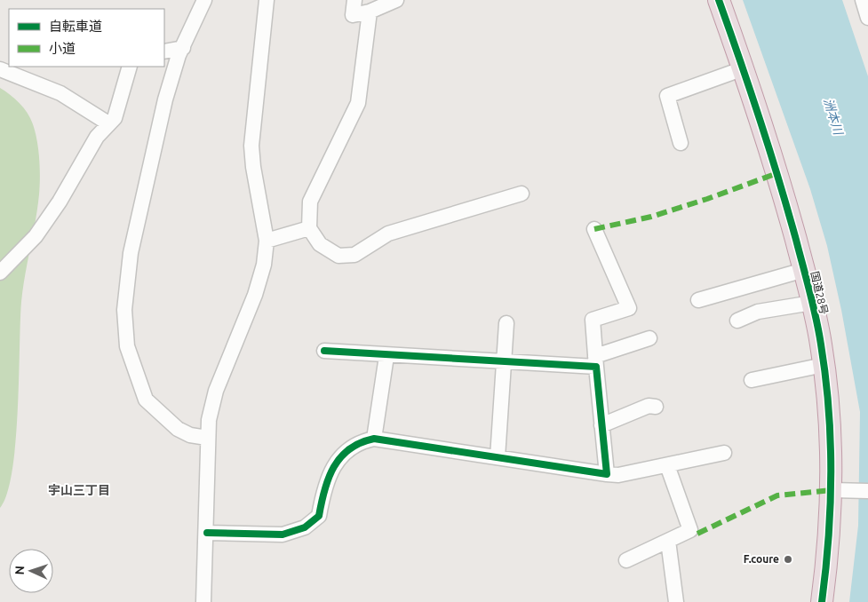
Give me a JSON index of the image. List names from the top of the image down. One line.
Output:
{"streets":{"highway":["国道28号"]},"districts":["宇山三丁目"],"water":["洲本川"],"places":["F.coure"],"legend":["自転車道","小道"],"north":"left"}
